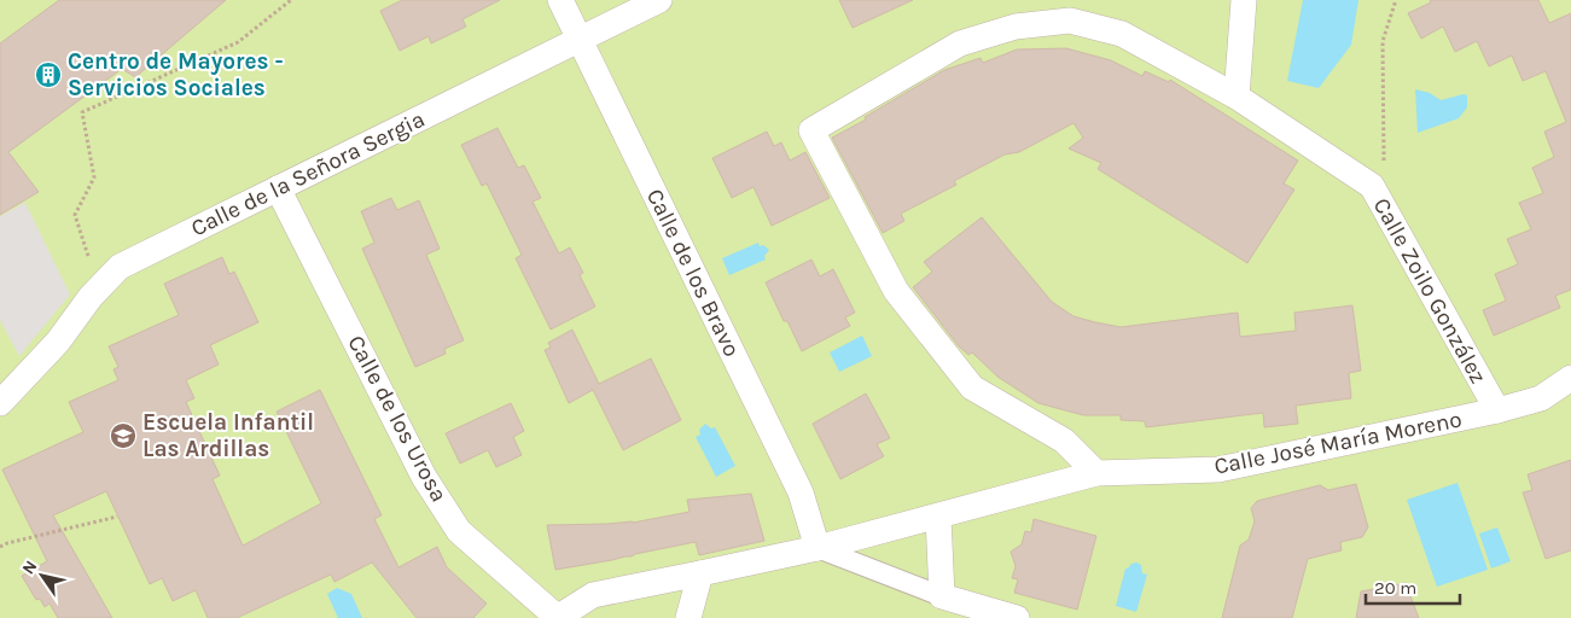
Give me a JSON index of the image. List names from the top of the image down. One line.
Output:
{"streets":{"street":["Calle de la Señora Sergia","Calle de los Bravo","Calle Zoilo González","Calle de los Urosa","Calle José María Moreno"]},"crossings":[["Calle de la Señora Sergia","Calle de los Bravo"],["Calle de la Señora Sergia","Calle de los Urosa"],["Calle de los Bravo","Calle José María Moreno"],["Calle Zoilo González","Calle José María Moreno"],["Calle de los Urosa","Calle José María Moreno"]],"places":{"building":["Centro de Mayores - Servicios Sociales"],"school or university":["Escuela Infantil Las Ardillas"]},"scale_bar":"20 m","north":"top left"}
